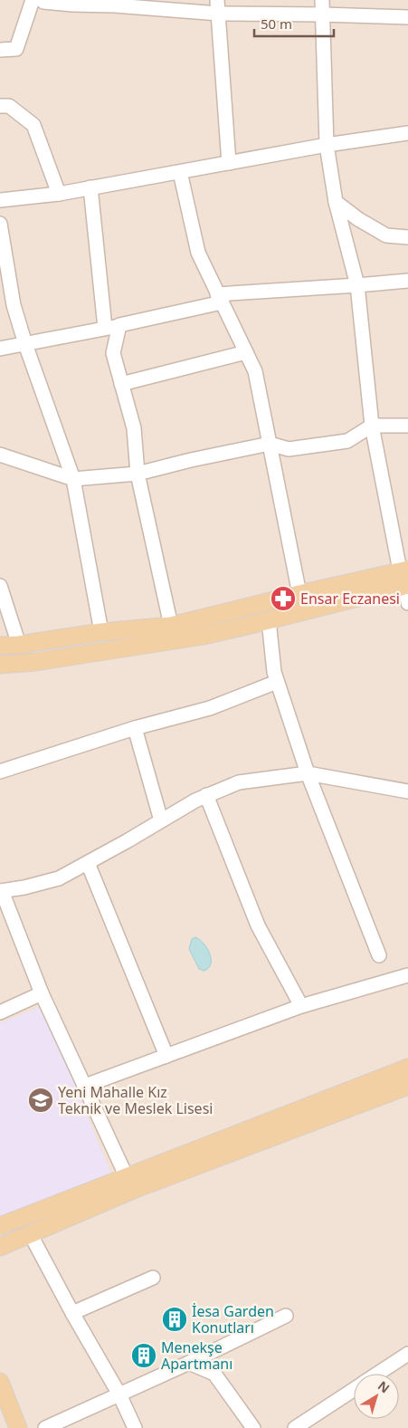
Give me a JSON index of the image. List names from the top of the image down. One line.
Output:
{"places":{"pharmacy":["Ensar Eczanesi"],"school or university":["Yeni Mahalle Kız Teknik ve Meslek Lisesi"],"building":["İesa Garden Konutları","Menekşe Apartmanı"]},"scale_bar":"50 m","north":"top right"}
